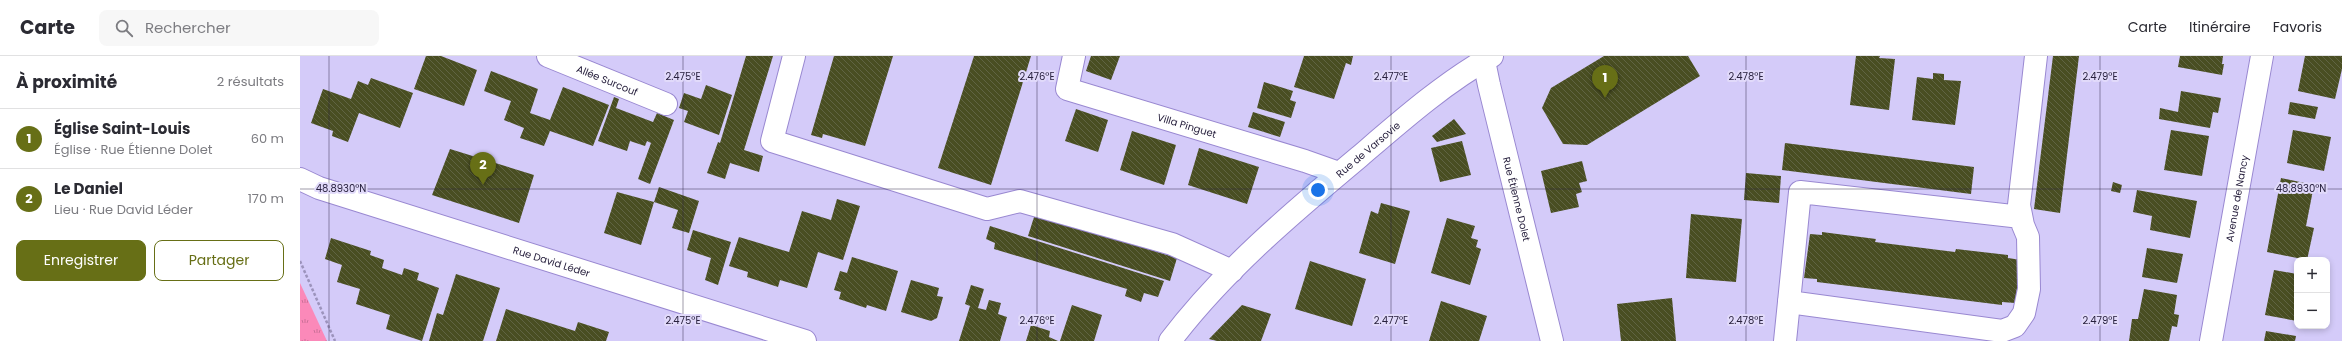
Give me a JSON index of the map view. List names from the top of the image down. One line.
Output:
{"streets":{"street":["Allée Surcouf","Villa Pinguet","Rue de Varsovie","Avenue de Nancy","Rue Étienne Dolet","Rue David Léder"]},"crossings":[["Villa Pinguet","Rue de Varsovie"],["Rue de Varsovie","Rue Étienne Dolet"]],"page":{"header":"Carte","search":"Rechercher","nav":["Carte","Itinéraire","Favoris"],"heading":["À proximité","2 résultats"],"pins":["1","2"],"list":[{"mark":"1","name":"Église Saint-Louis","note":"Église · Rue Étienne Dolet","value":"60 m"},{"mark":"2","name":"Le Daniel","note":"Lieu · Rue David Léder","value":"170 m"}],"buttons":["Enregistrer","Partager"],"map_buttons":["+","−"]},"coordinates":["2.475°E","2.476°E","2.477°E","2.478°E","2.479°E","48.8930°N"]}
